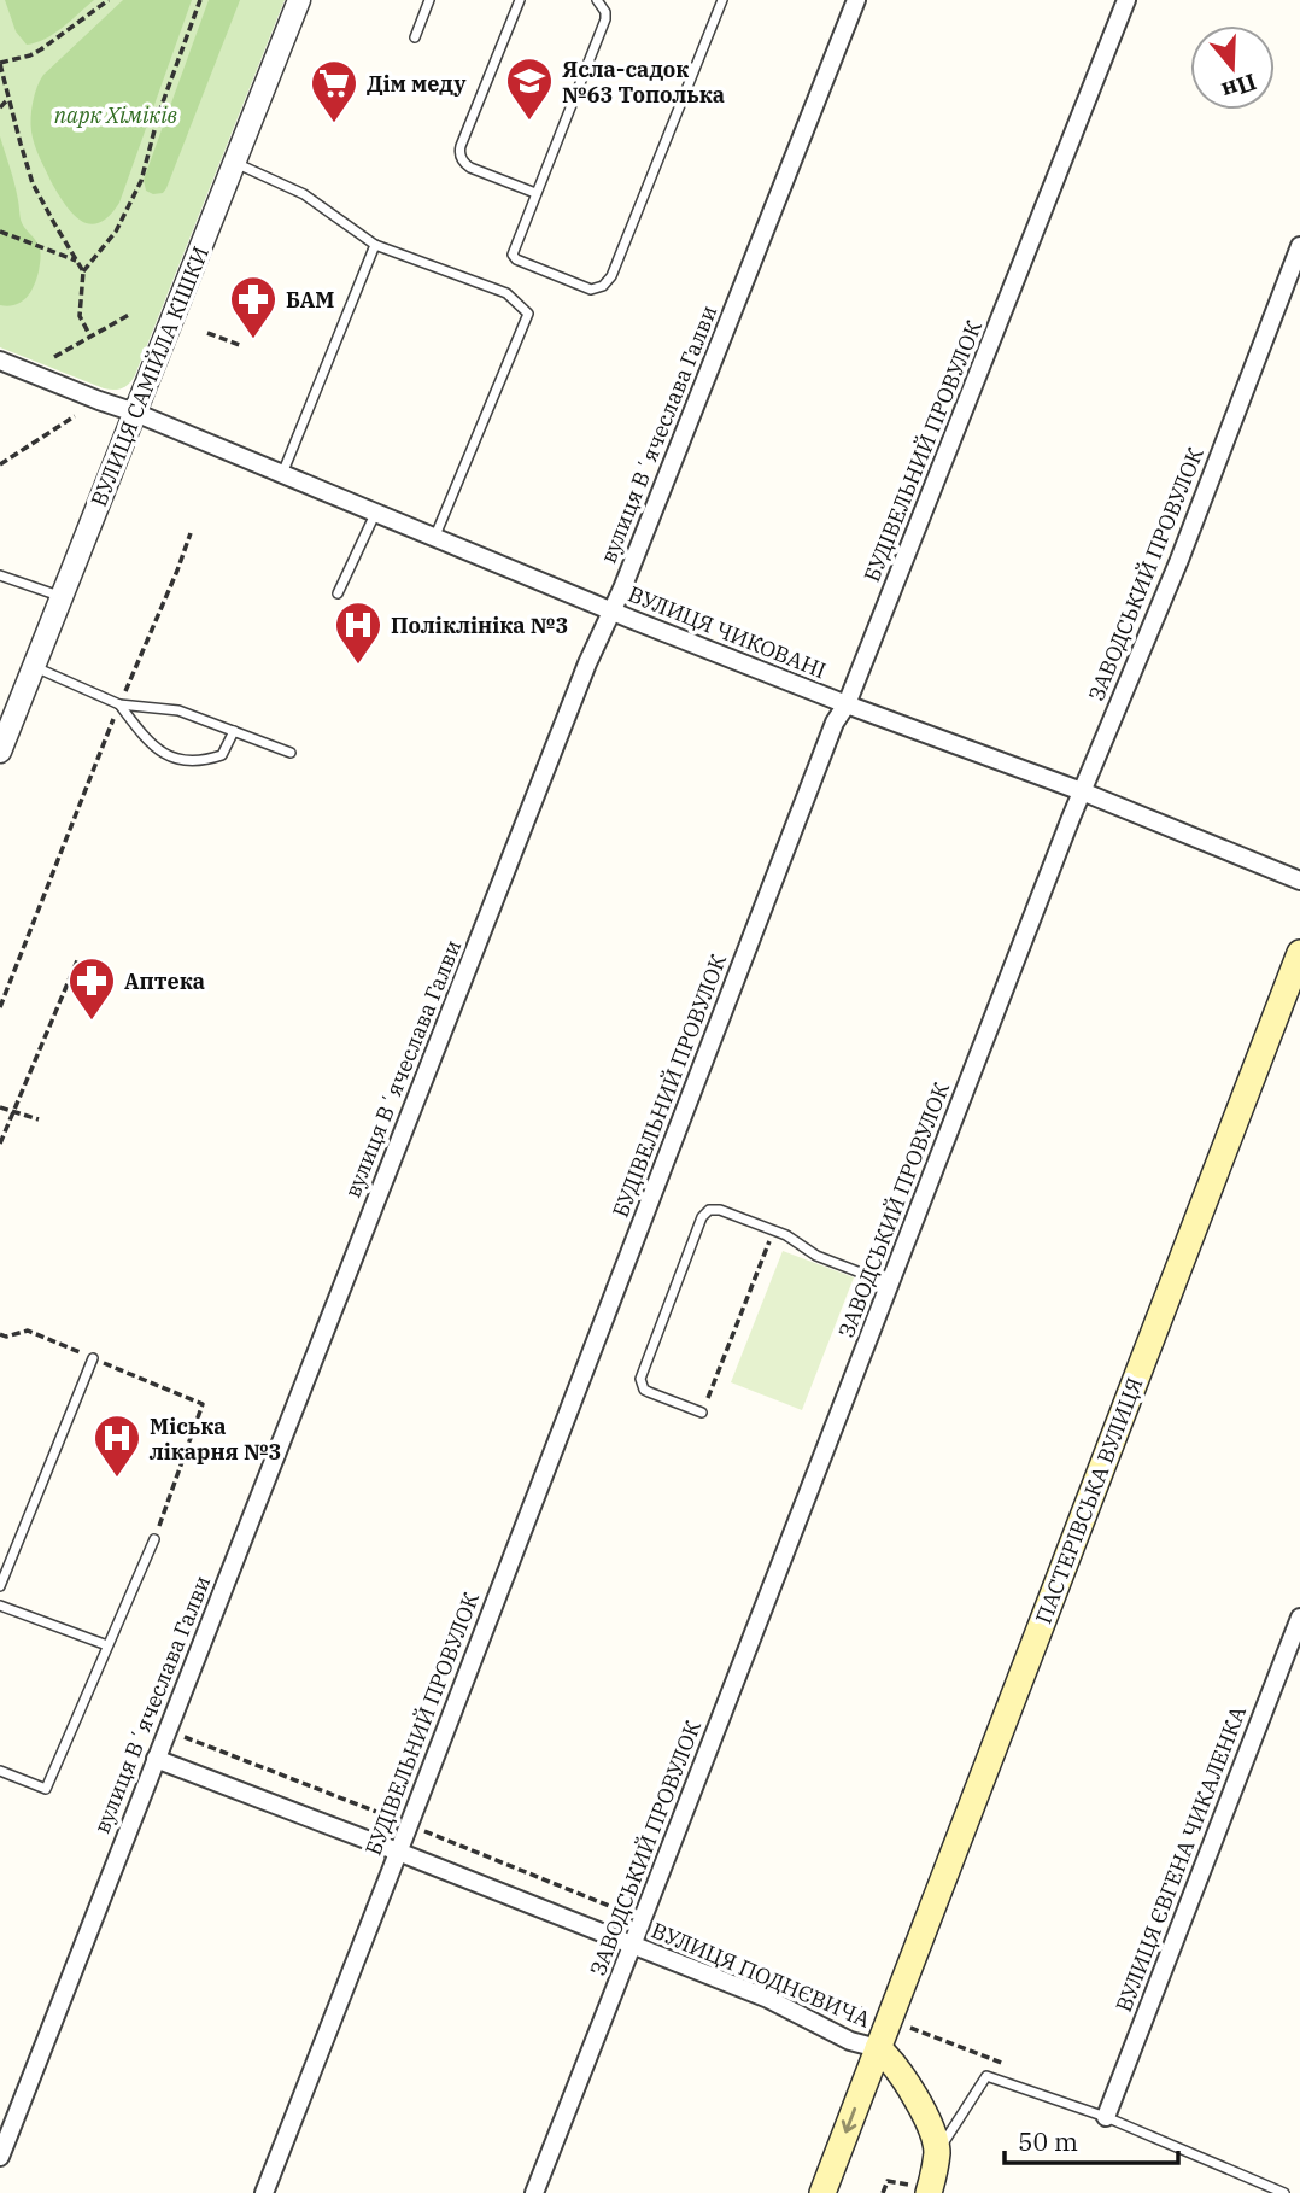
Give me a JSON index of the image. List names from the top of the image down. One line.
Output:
{"streets":{"main road":["ПАСТЕРІВСЬКА ВУЛИЦЯ"],"street":["ВУЛИЦЯ САМІЙЛА КІШКИ","вулиця Вʼячеслава Галви","БУДІВЕЛЬНИЙ ПРОВУЛОК","ЗАВОДСЬКИЙ ПРОВУЛОК","ВУЛИЦЯ ЧИКОВАНІ","ВУЛИЦЯ ЄВГЕНА ЧИКАЛЕНКА","ВУЛИЦЯ ПОДНЄВИЧА"]},"crossings":[["ВУЛИЦЯ САМІЙЛА КІШКИ","ВУЛИЦЯ ЧИКОВАНІ"],["вулиця Вʼячеслава Галви","ВУЛИЦЯ ЧИКОВАНІ"],["вулиця Вʼячеслава Галви","ВУЛИЦЯ ПОДНЄВИЧА"],["БУДІВЕЛЬНИЙ ПРОВУЛОК","ВУЛИЦЯ ЧИКОВАНІ"],["БУДІВЕЛЬНИЙ ПРОВУЛОК","ВУЛИЦЯ ПОДНЄВИЧА"],["ЗАВОДСЬКИЙ ПРОВУЛОК","ВУЛИЦЯ ЧИКОВАНІ"],["ЗАВОДСЬКИЙ ПРОВУЛОК","ВУЛИЦЯ ПОДНЄВИЧА"],["ПАСТЕРІВСЬКА ВУЛИЦЯ","ВУЛИЦЯ ПОДНЄВИЧА"]],"parks":["парк Хіміків"],"places":{"school or university":["Ясла-садок №63 Тополька"],"supermarket":["Дім меду"],"pharmacy":["БАМ","Аптека"],"hospital":["Поліклініка №3","Міська лікарня №3"]},"scale_bar":"50 m","north":"bottom"}
